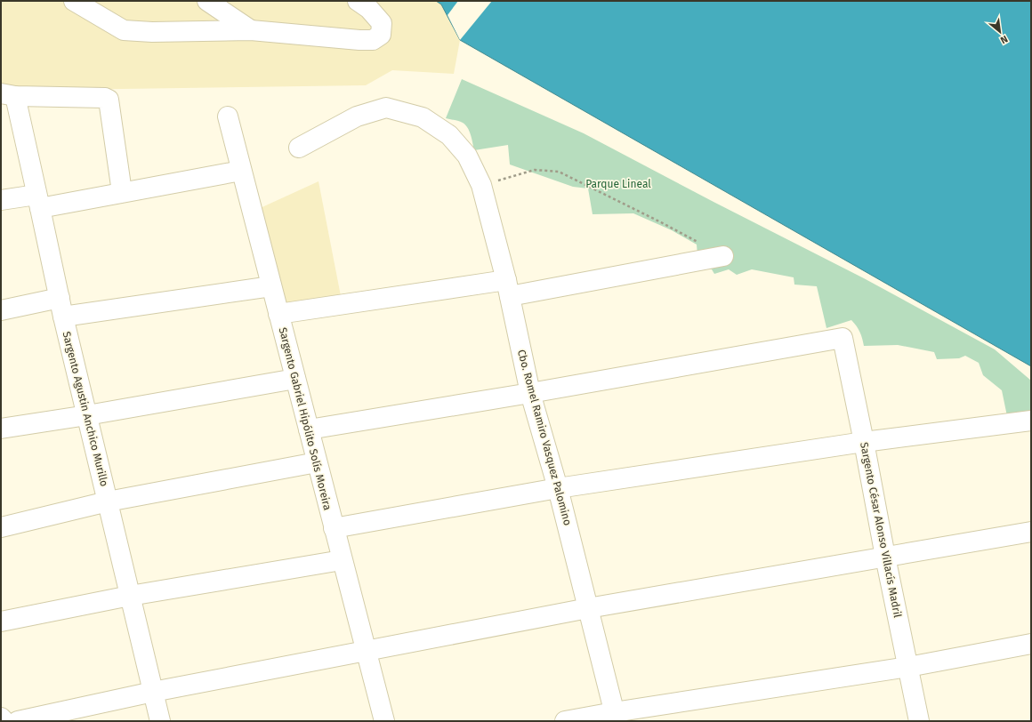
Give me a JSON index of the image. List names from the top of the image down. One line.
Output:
{"streets":{"street":["Sargento Agustin Anchico Murillo","Sargento Gabriel Hipólito Solís Moreira","Cbo. Romel Ramiro Vasquez Palomino","Sargento César Alonso Villacís Madril"]},"crossings":[["Cbo. Romel Ramiro Vasquez Palomino","Sargento César Alonso Villacís Madril"]],"parks":["Parque Lineal"],"north":"bottom right"}
